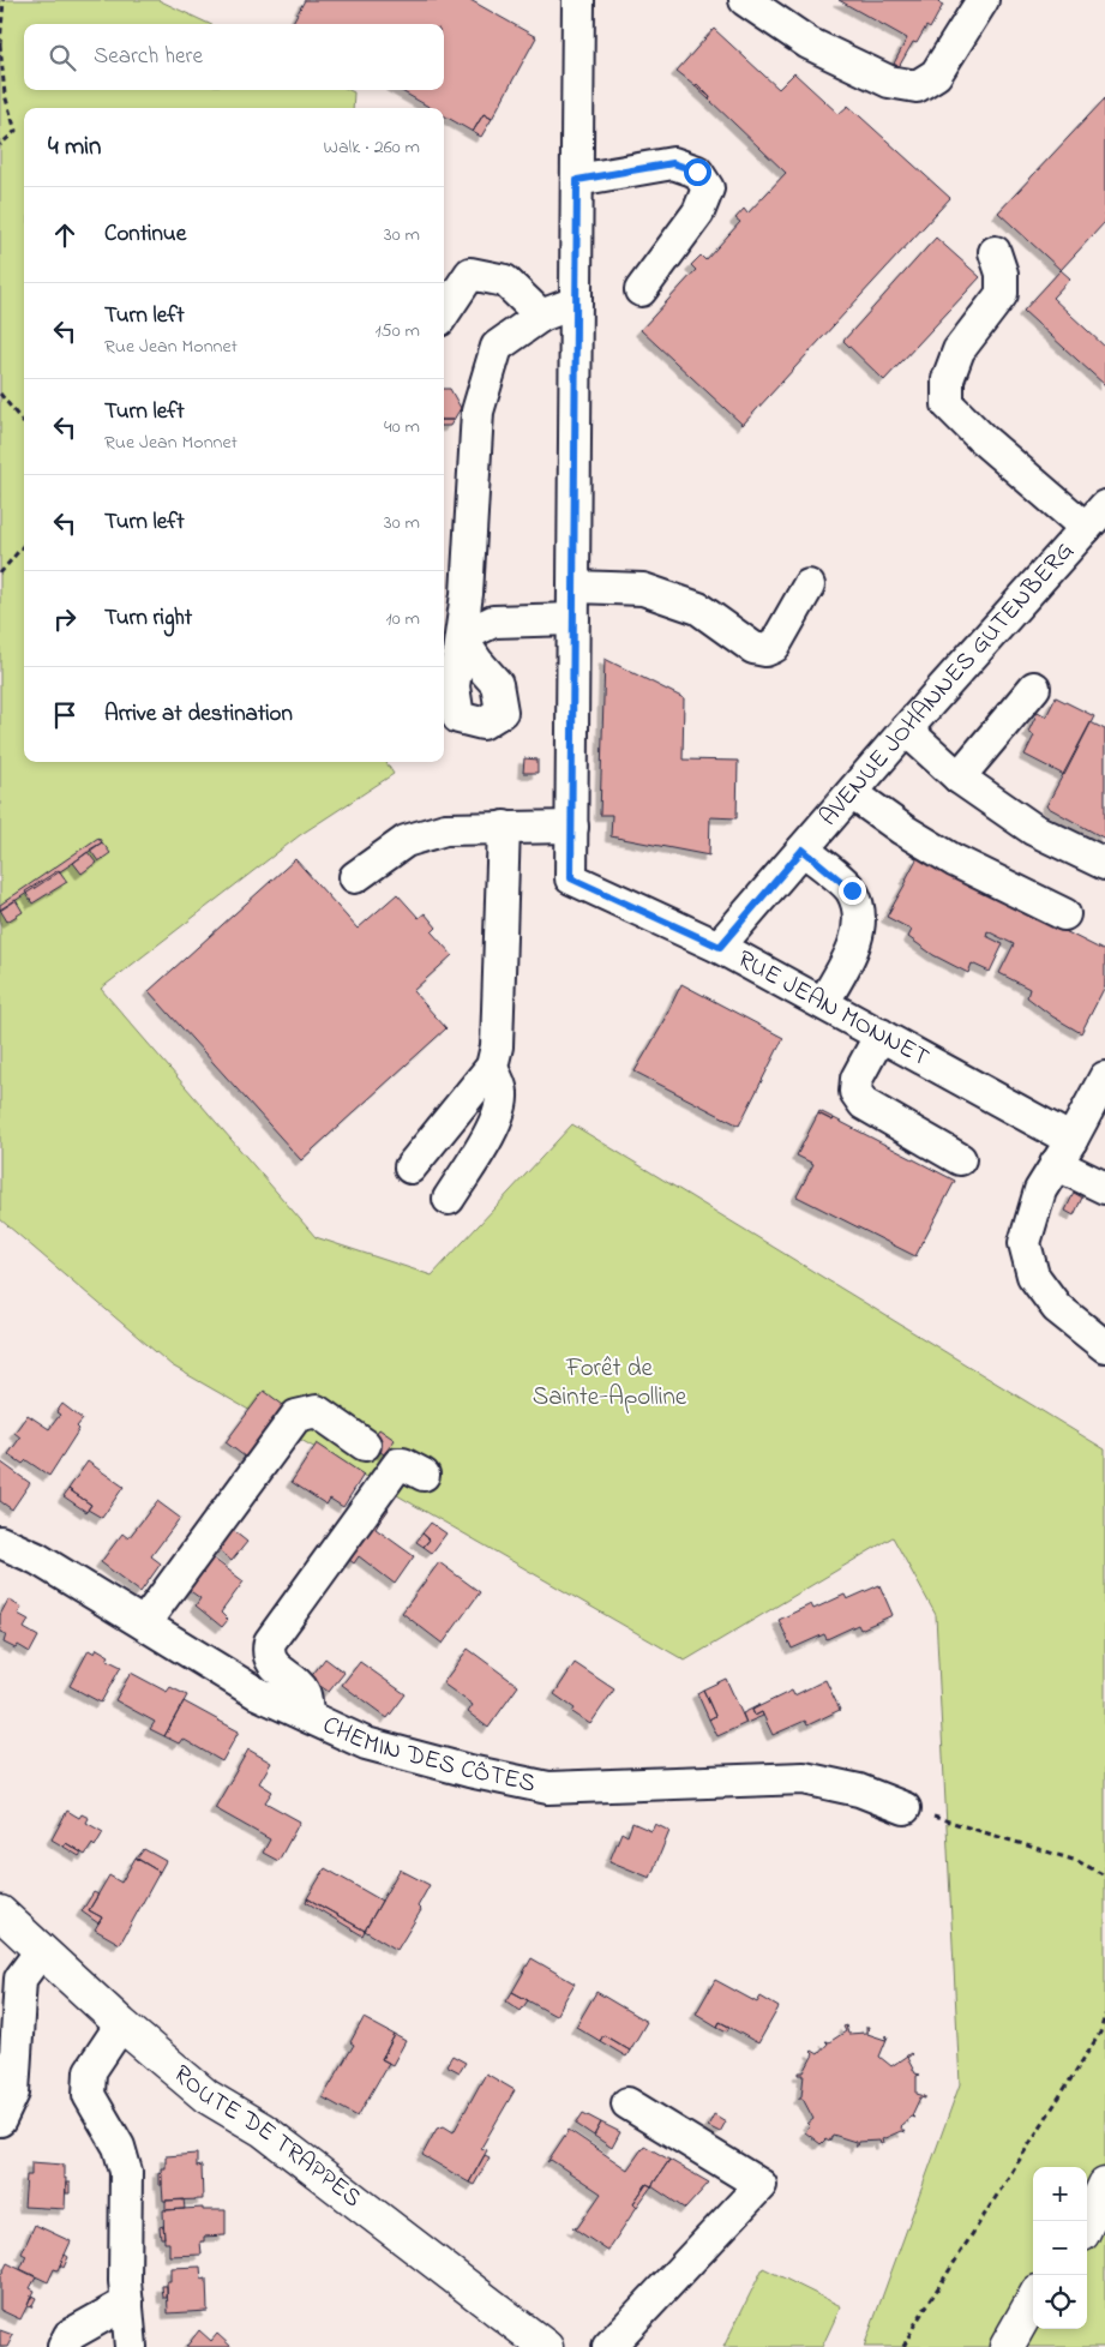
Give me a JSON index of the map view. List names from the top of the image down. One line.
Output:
{"streets":{"main road":["ROUTE DE TRAPPES"],"street":["AVENUE JOHANNES GUTENBERG","RUE JEAN MONNET","CHEMIN DES CÔTES"]},"crossings":[["AVENUE JOHANNES GUTENBERG","RUE JEAN MONNET"]],"parks":["Forêt de Sainte-Apolline"],"page":{"search":"Search here","heading":["4 min","Walk · 260 m"],"list":[["Continue","30 m"],["Turn left","Rue Jean Monnet","150 m"],["Turn left","Rue Jean Monnet","40 m"],["Turn left","30 m"],["Turn right","10 m"],"Arrive at destination"],"map_buttons":["+","−"]}}
